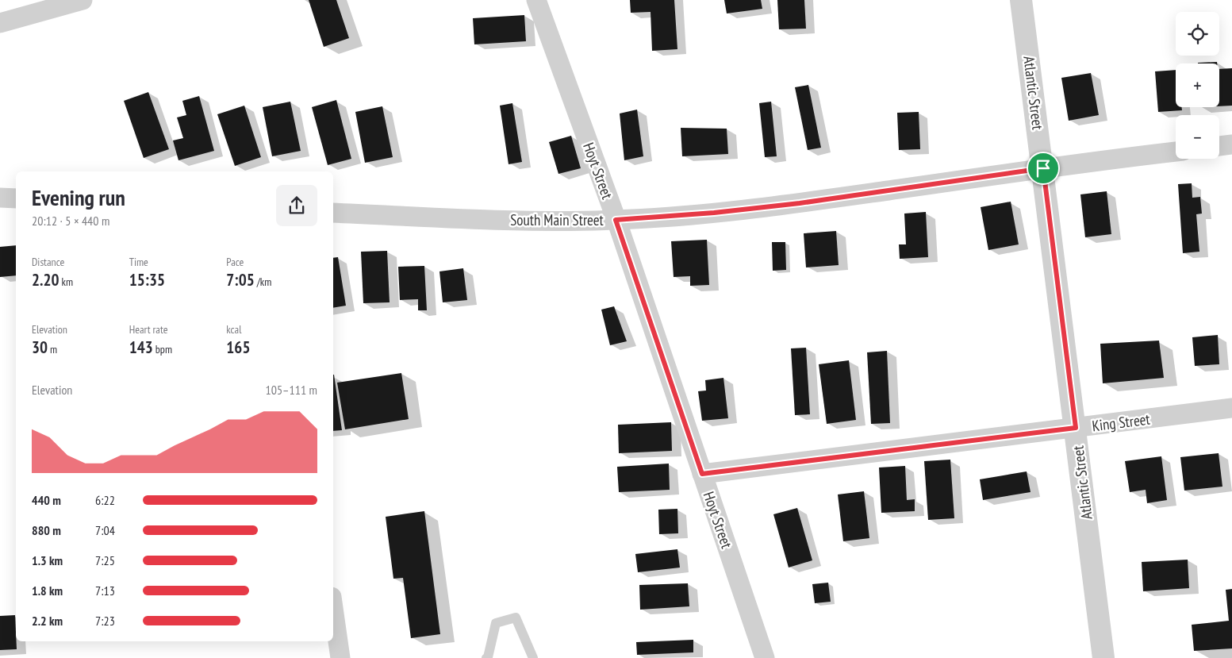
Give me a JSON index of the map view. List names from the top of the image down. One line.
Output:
{"streets":{"street":["Atlantic Street","Hoyt Street","South Main Street","King Street"]},"crossings":[["Atlantic Street","South Main Street"],["Atlantic Street","King Street"],["Hoyt Street","South Main Street"],["Hoyt Street","King Street"]],"page":{"map_buttons":["+","−"],"heading":["Evening run","20:12 · 5 × 440 m"],"stats":[["Distance","2.20 km"],["Time","15:35"],["Pace","7:05 /km"],["Elevation","30 m"],["Heart rate","143 bpm"],["kcal","165"]],"chart":["Elevation","105–111 m"],"list":[{"name":"440 m","note":"6:22"},{"name":"880 m","note":"7:04"},{"name":"1.3 km","note":"7:25"},{"name":"1.8 km","note":"7:13"},{"name":"2.2 km","note":"7:23"}]}}
